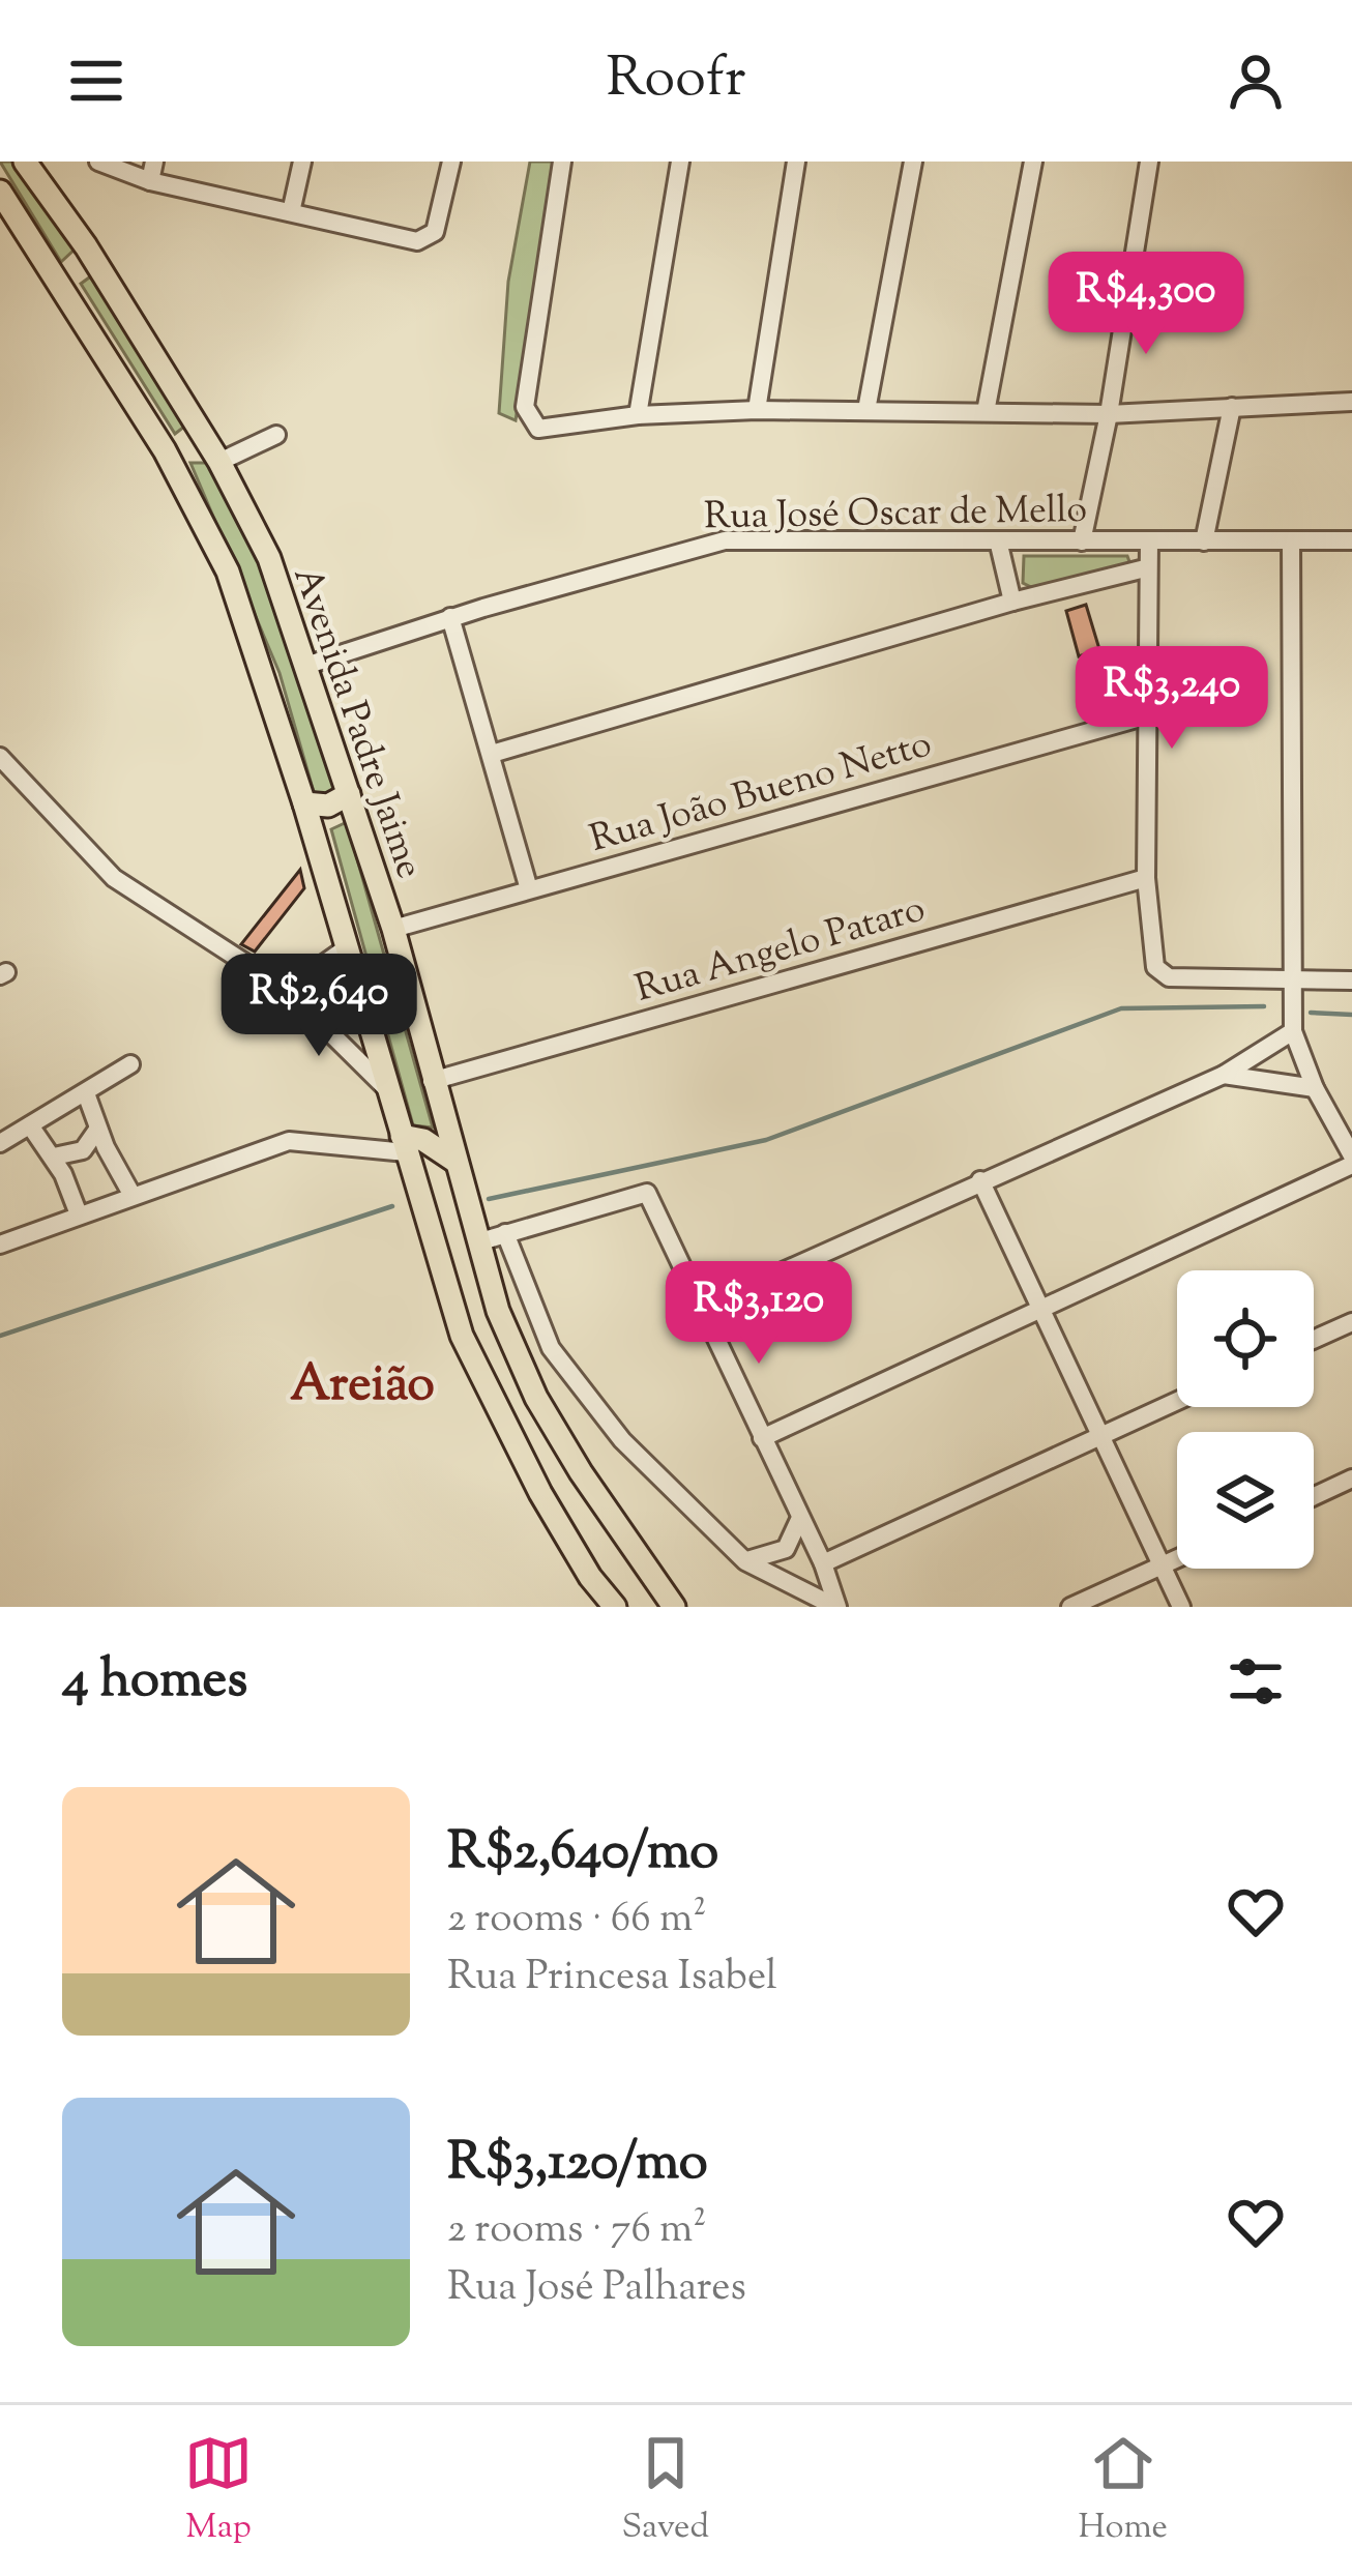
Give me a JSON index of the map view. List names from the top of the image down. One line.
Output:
{"streets":{"main road":["Avenida Padre Jaime"],"street":["Rua José Oscar de Mello","Rua João Bueno Netto","Rua Angelo Pataro"]},"crossings":[["Rua José Oscar de Mello","Avenida Padre Jaime"],["Avenida Padre Jaime","Rua João Bueno Netto"],["Avenida Padre Jaime","Rua Angelo Pataro"]],"districts":["Areião"],"page":{"header":"Roofr","price":["R$4,300","R$3,240","R$2,640","R$3,120"],"heading":"4 homes","list":[{"name":"R$2,640/mo","note":"2 rooms · 66 m² · Rua Princesa Isabel"},{"name":"R$3,120/mo","note":"2 rooms · 76 m² · Rua José Palhares"}],"tabs":["Map","Saved","Home"]}}
